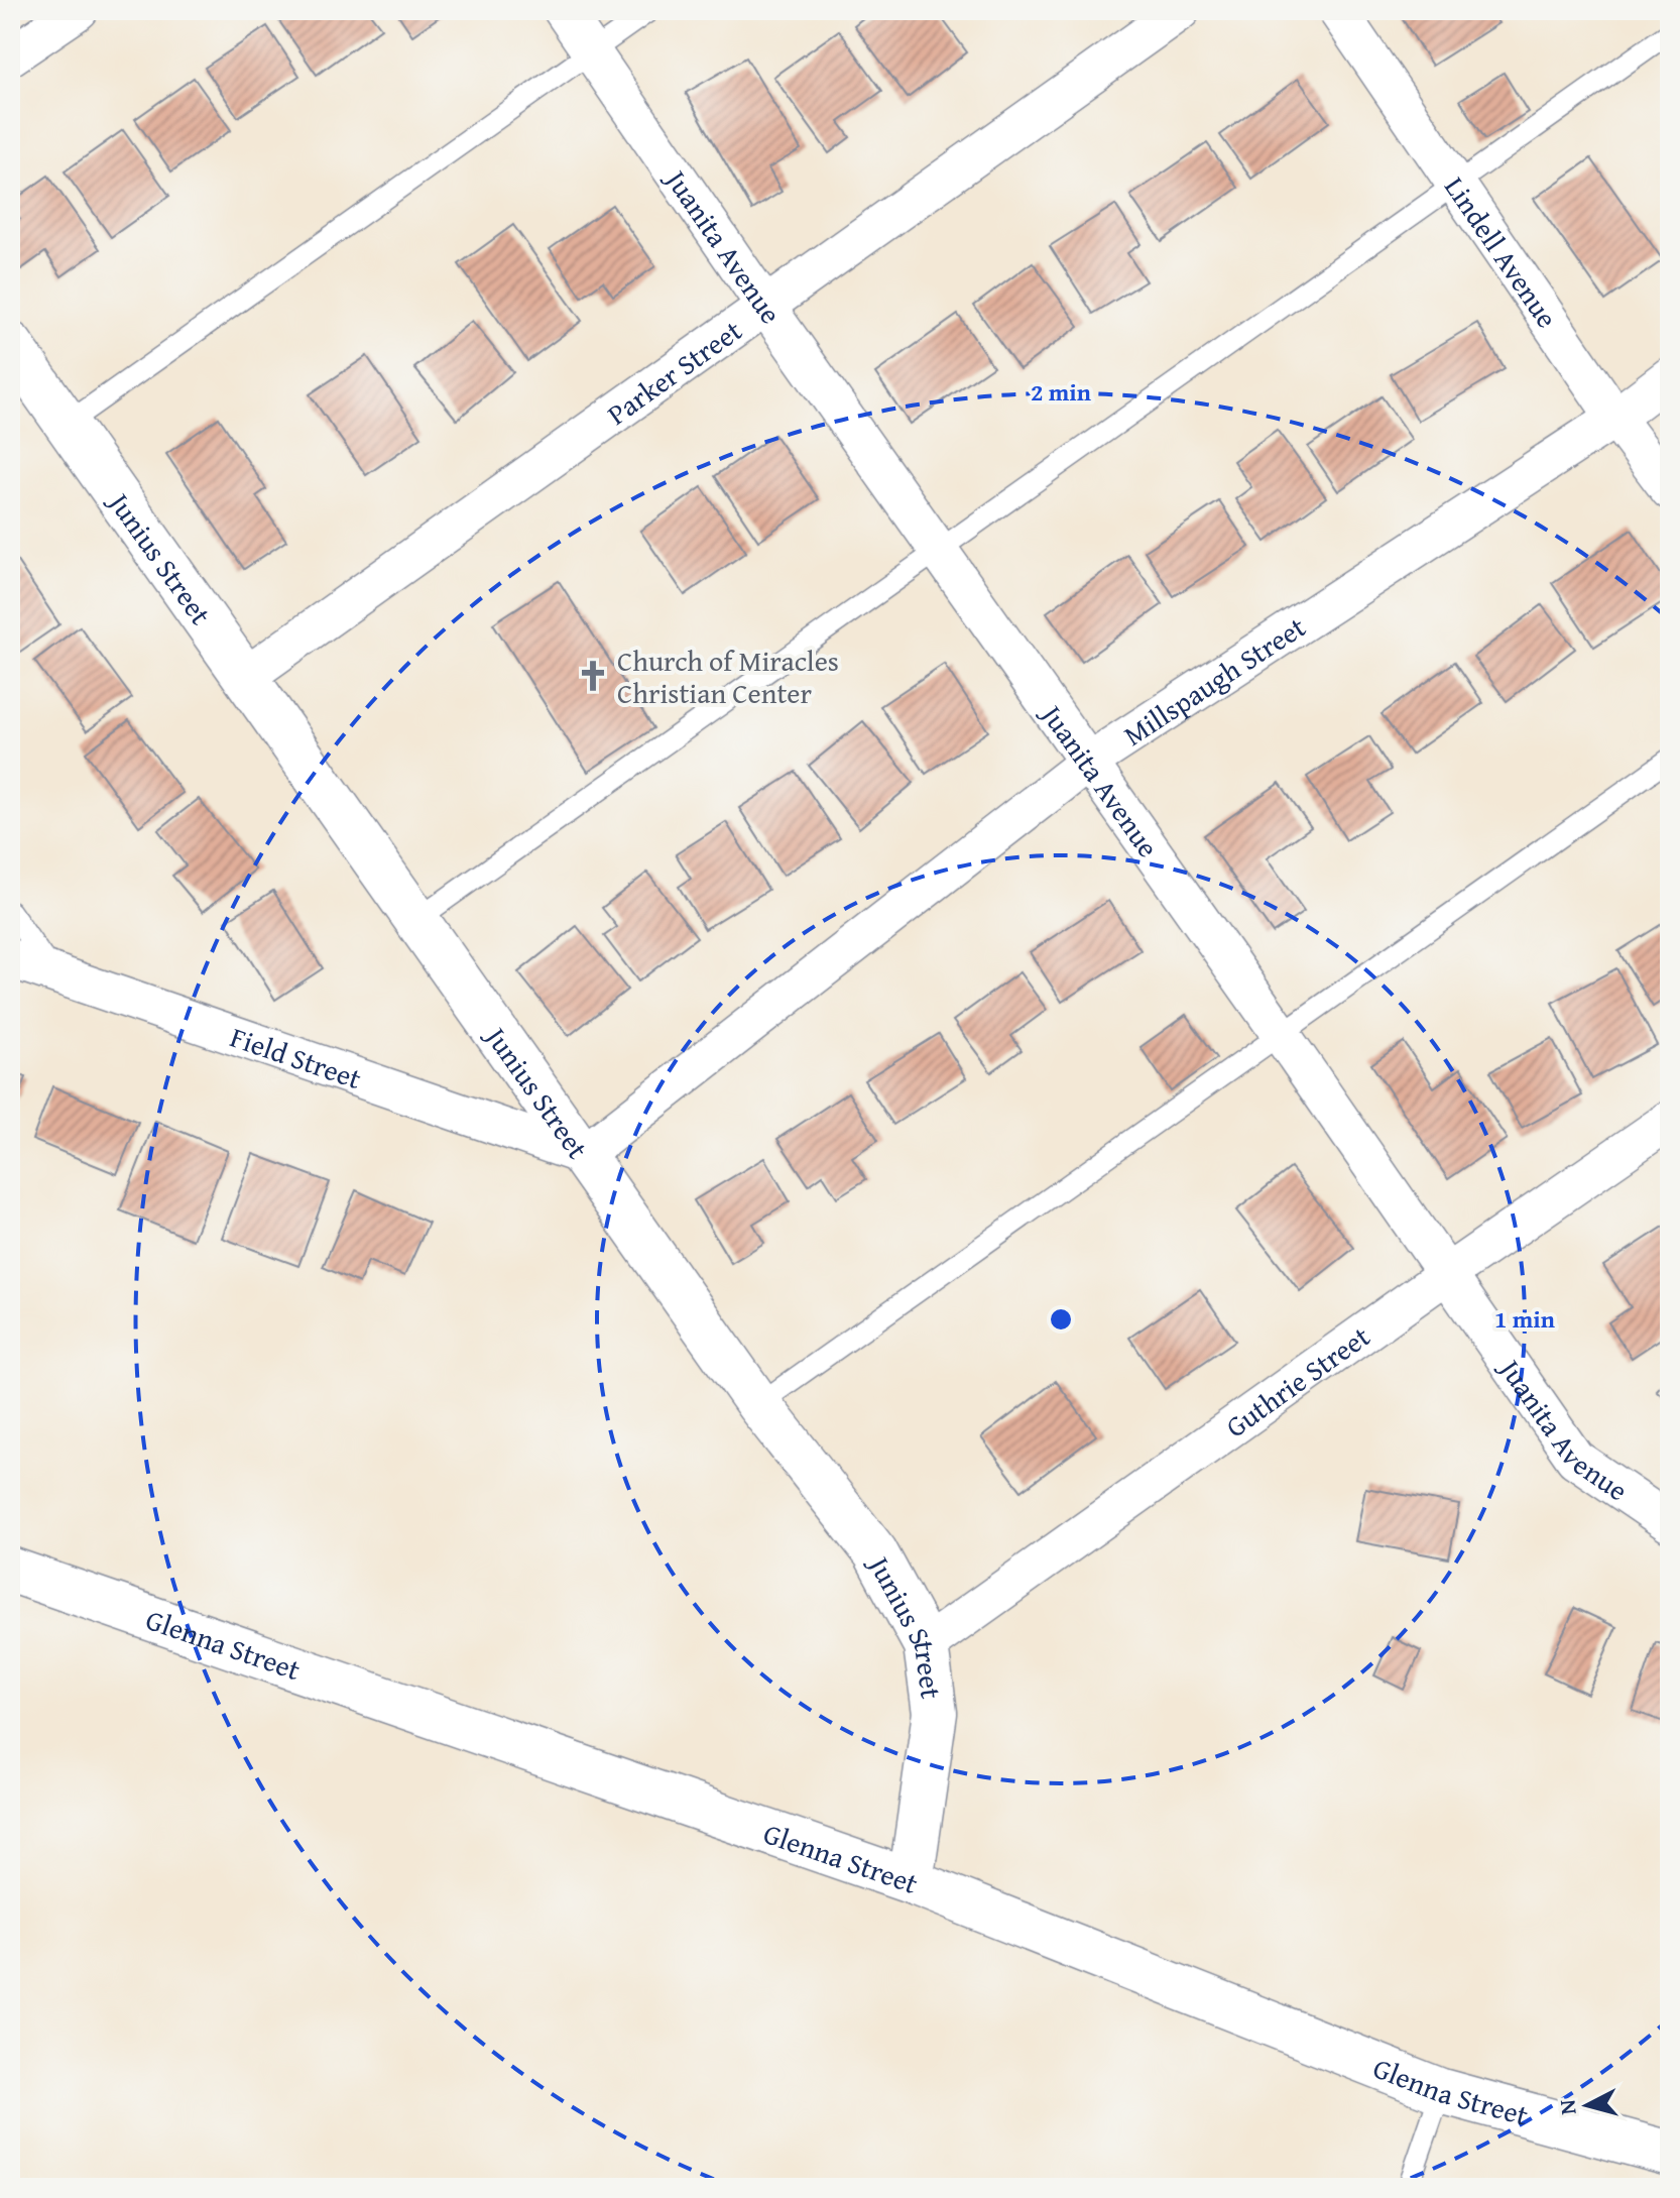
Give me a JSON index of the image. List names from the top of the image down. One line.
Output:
{"streets":{"street":["Juanita Avenue","Lindell Avenue","Parker Street","Junius Street","Millspaugh Street","Field Street","Guthrie Street","Glenna Street"]},"crossings":[["Juanita Avenue","Parker Street"],["Juanita Avenue","Millspaugh Street"],["Juanita Avenue","Guthrie Street"],["Lindell Avenue","Millspaugh Street"],["Parker Street","Junius Street"],["Junius Street","Millspaugh Street"],["Junius Street","Field Street"],["Junius Street","Guthrie Street"],["Junius Street","Glenna Street"],["Millspaugh Street","Field Street"]],"places":{"church":["Church of Miracles Christian Center"]},"north":"left","rings":["2 min","1 min"]}
